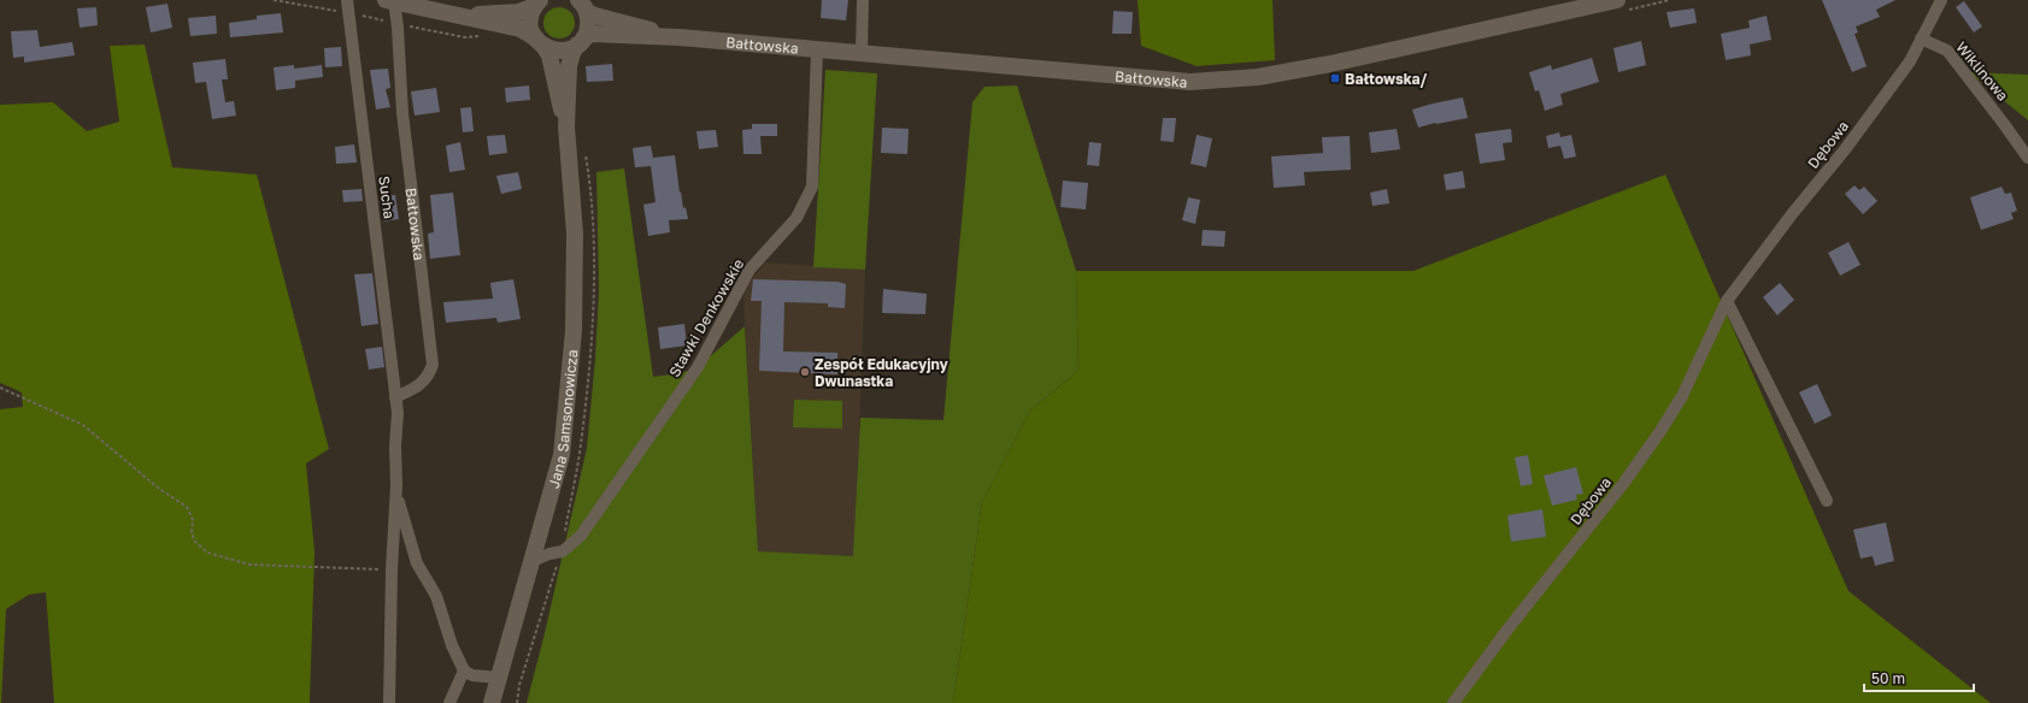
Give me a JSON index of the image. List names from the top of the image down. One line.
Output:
{"streets":{"main road":["Bałtowska","Jana Samsonowicza"],"street":["Wiklinowa","Dębowa","Sucha","Stawki Denkowskie"]},"crossings":[["Bałtowska","Sucha"],["Bałtowska","Stawki Denkowskie"],["Bałtowska","Jana Samsonowicza"],["Wiklinowa","Dębowa"],["Stawki Denkowskie","Jana Samsonowicza"]],"places":{"transit":["Bałtowska/"],"other":["Zespół Edukacyjny Dwunastka"]},"scale_bar":"50 m"}
